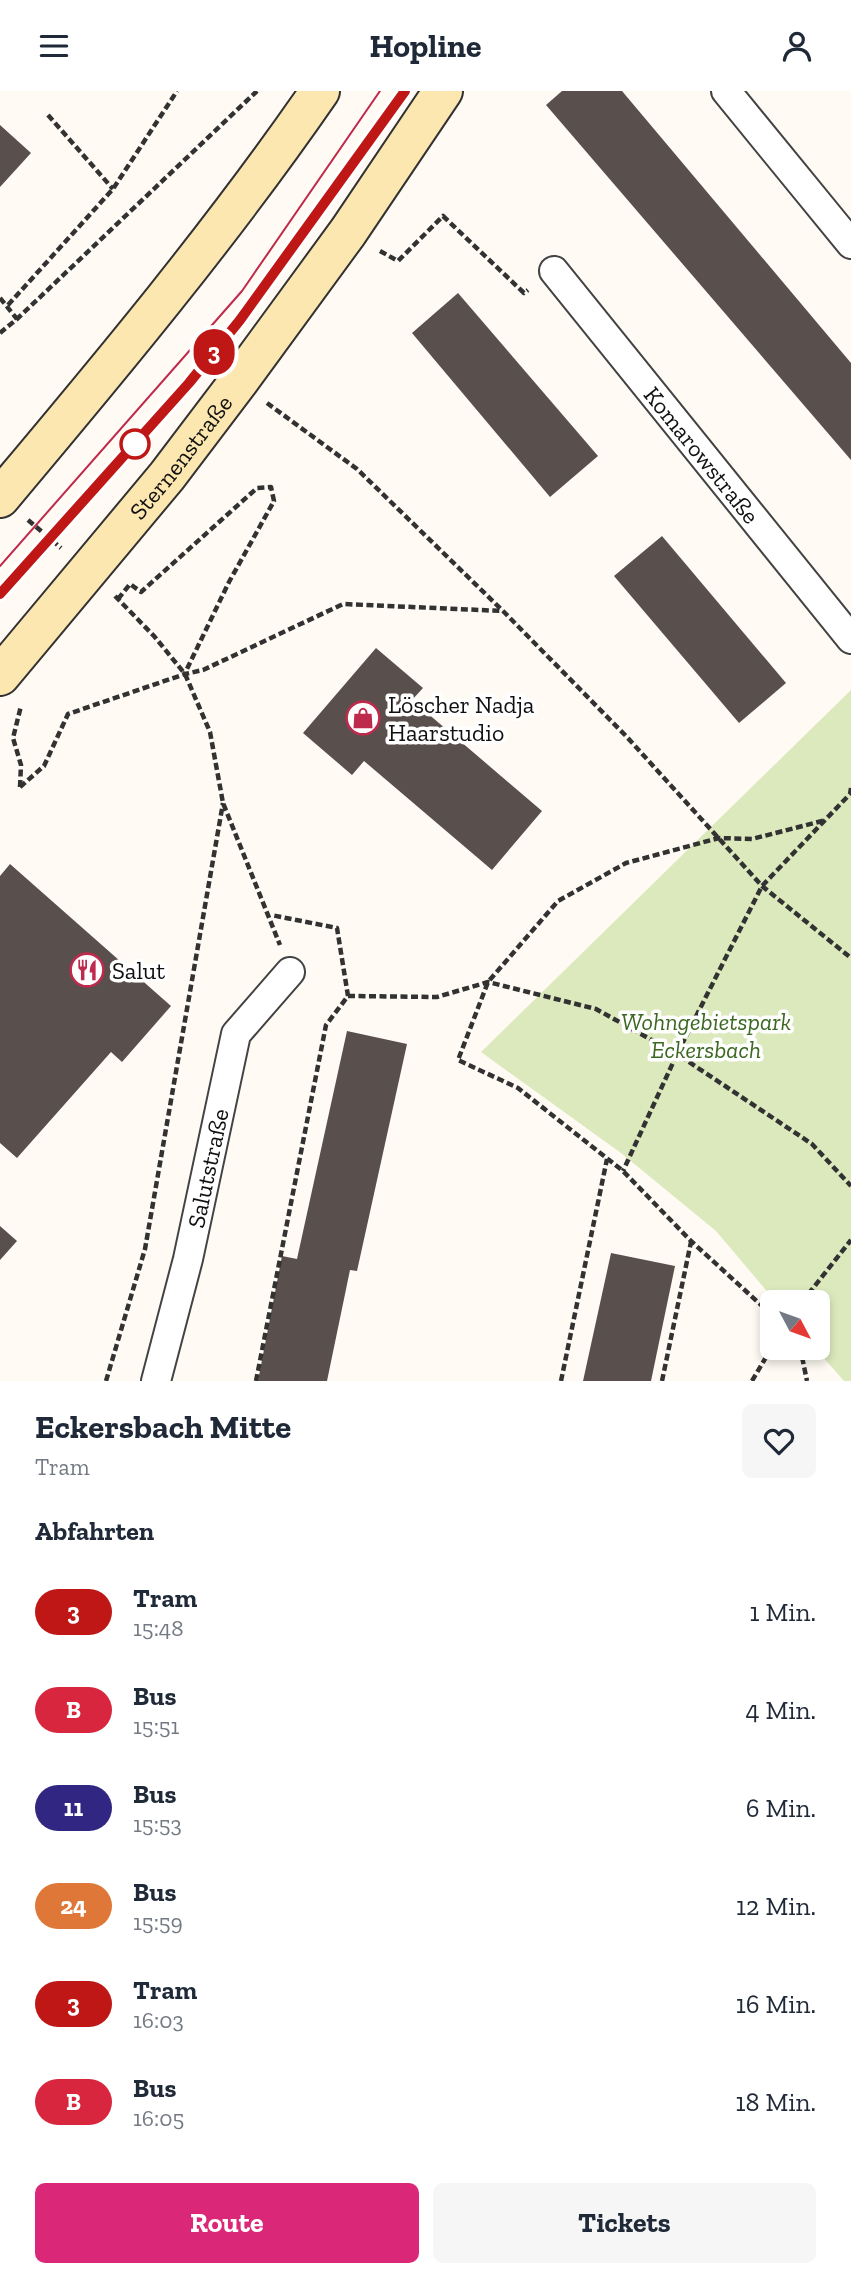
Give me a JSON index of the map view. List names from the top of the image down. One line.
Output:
{"streets":{"street":["Komarowstraße","Sternenstraße","Salutstraße"]},"parks":["Wohngebietspark Eckersbach"],"places":{"shop":["Löscher Nadja Haarstudio"],"restaurant":["Salut"]},"lines":["tram line 3"],"north":"bottom right","page":{"header":"Hopline","on_map":"3","heading":[["Eckersbach Mitte","Tram"],"Abfahrten"],"list":[{"mark":"3","name":"Tram","note":"15:48","value":"1 Min."},{"mark":"B","name":"Bus","note":"15:51","value":"4 Min."},{"mark":"11","name":"Bus","note":"15:53","value":"6 Min."},{"mark":"24","name":"Bus","note":"15:59","value":"12 Min."},{"mark":"3","name":"Tram","note":"16:03","value":"16 Min."},{"mark":"B","name":"Bus","note":"16:05","value":"18 Min."}],"buttons":["Route","Tickets"]}}
